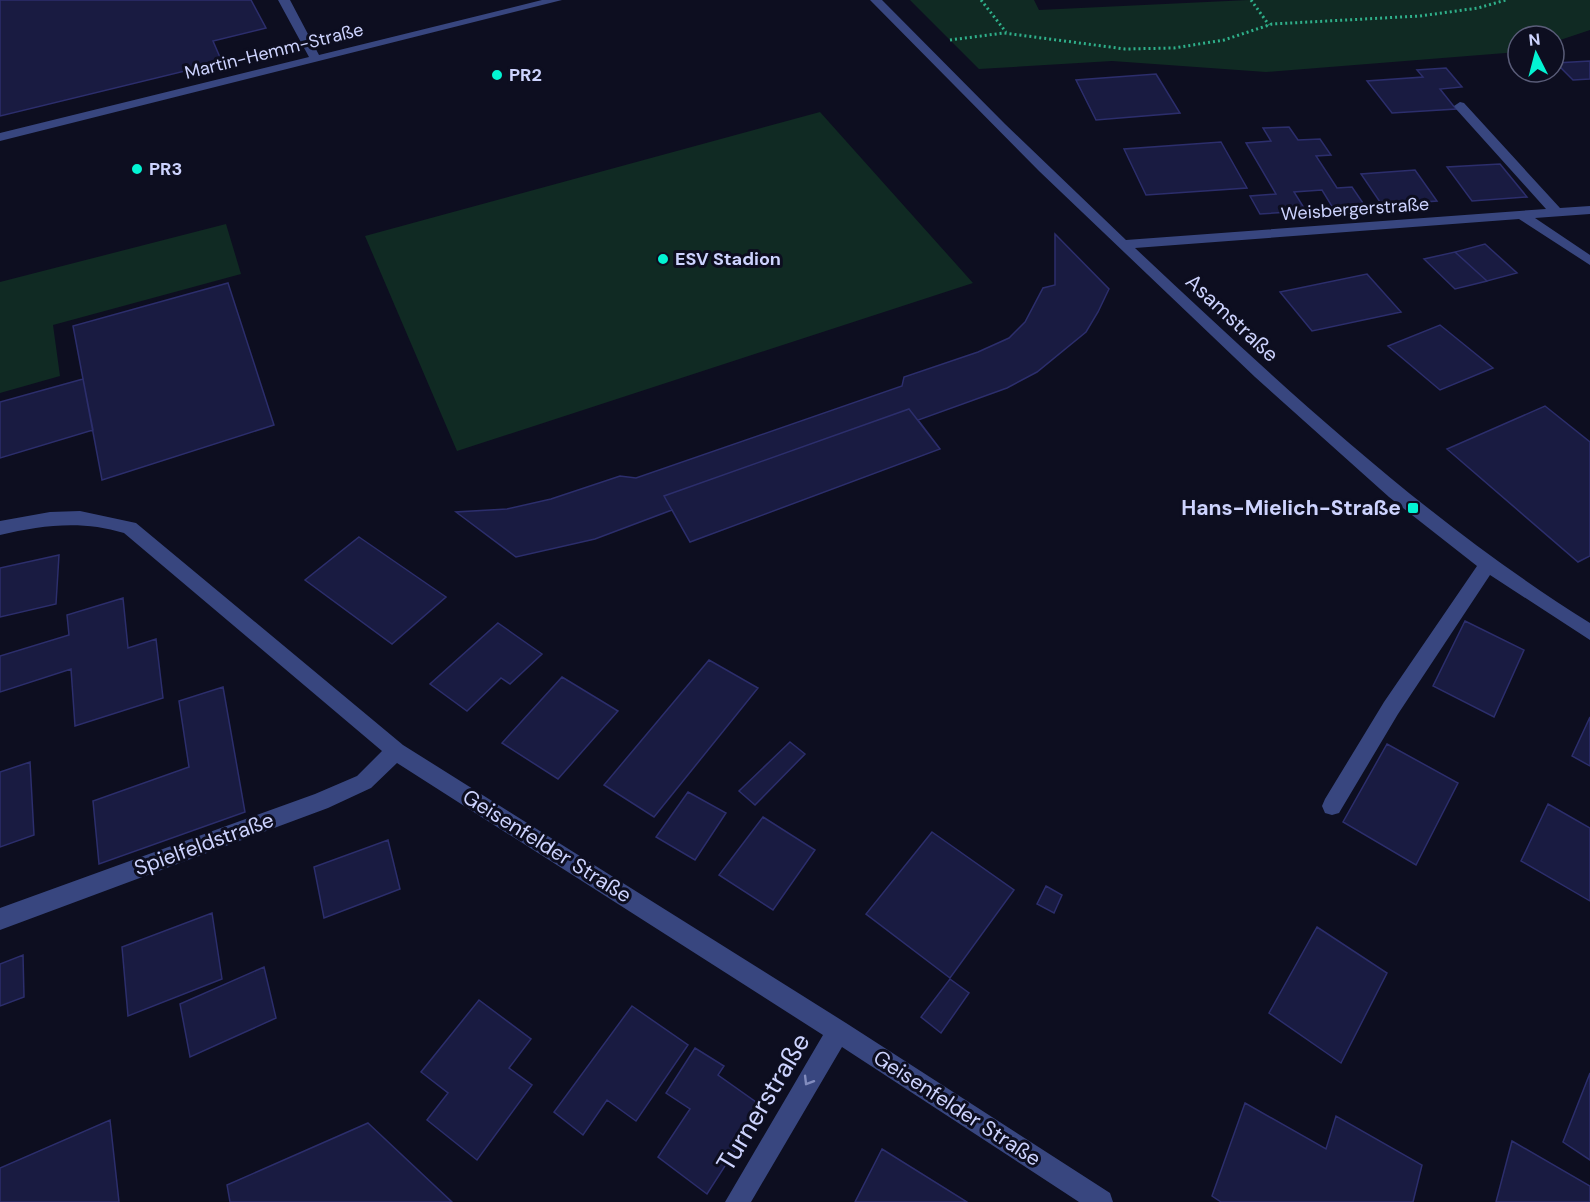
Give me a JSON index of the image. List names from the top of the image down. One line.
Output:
{"streets":{"street":["Martin-Hemm-Straße","Weisbergerstraße","Asamstraße","Spielfeldstraße","Geisenfelder Straße","Turnerstraße"]},"crossings":[["Weisbergerstraße","Asamstraße"],["Spielfeldstraße","Geisenfelder Straße"],["Geisenfelder Straße","Turnerstraße"]],"one_way":["Turnerstraße"],"places":{"other":["PR2","PR3","ESV Stadion"],"transit":["Hans-Mielich-Straße"]},"north":"top"}
